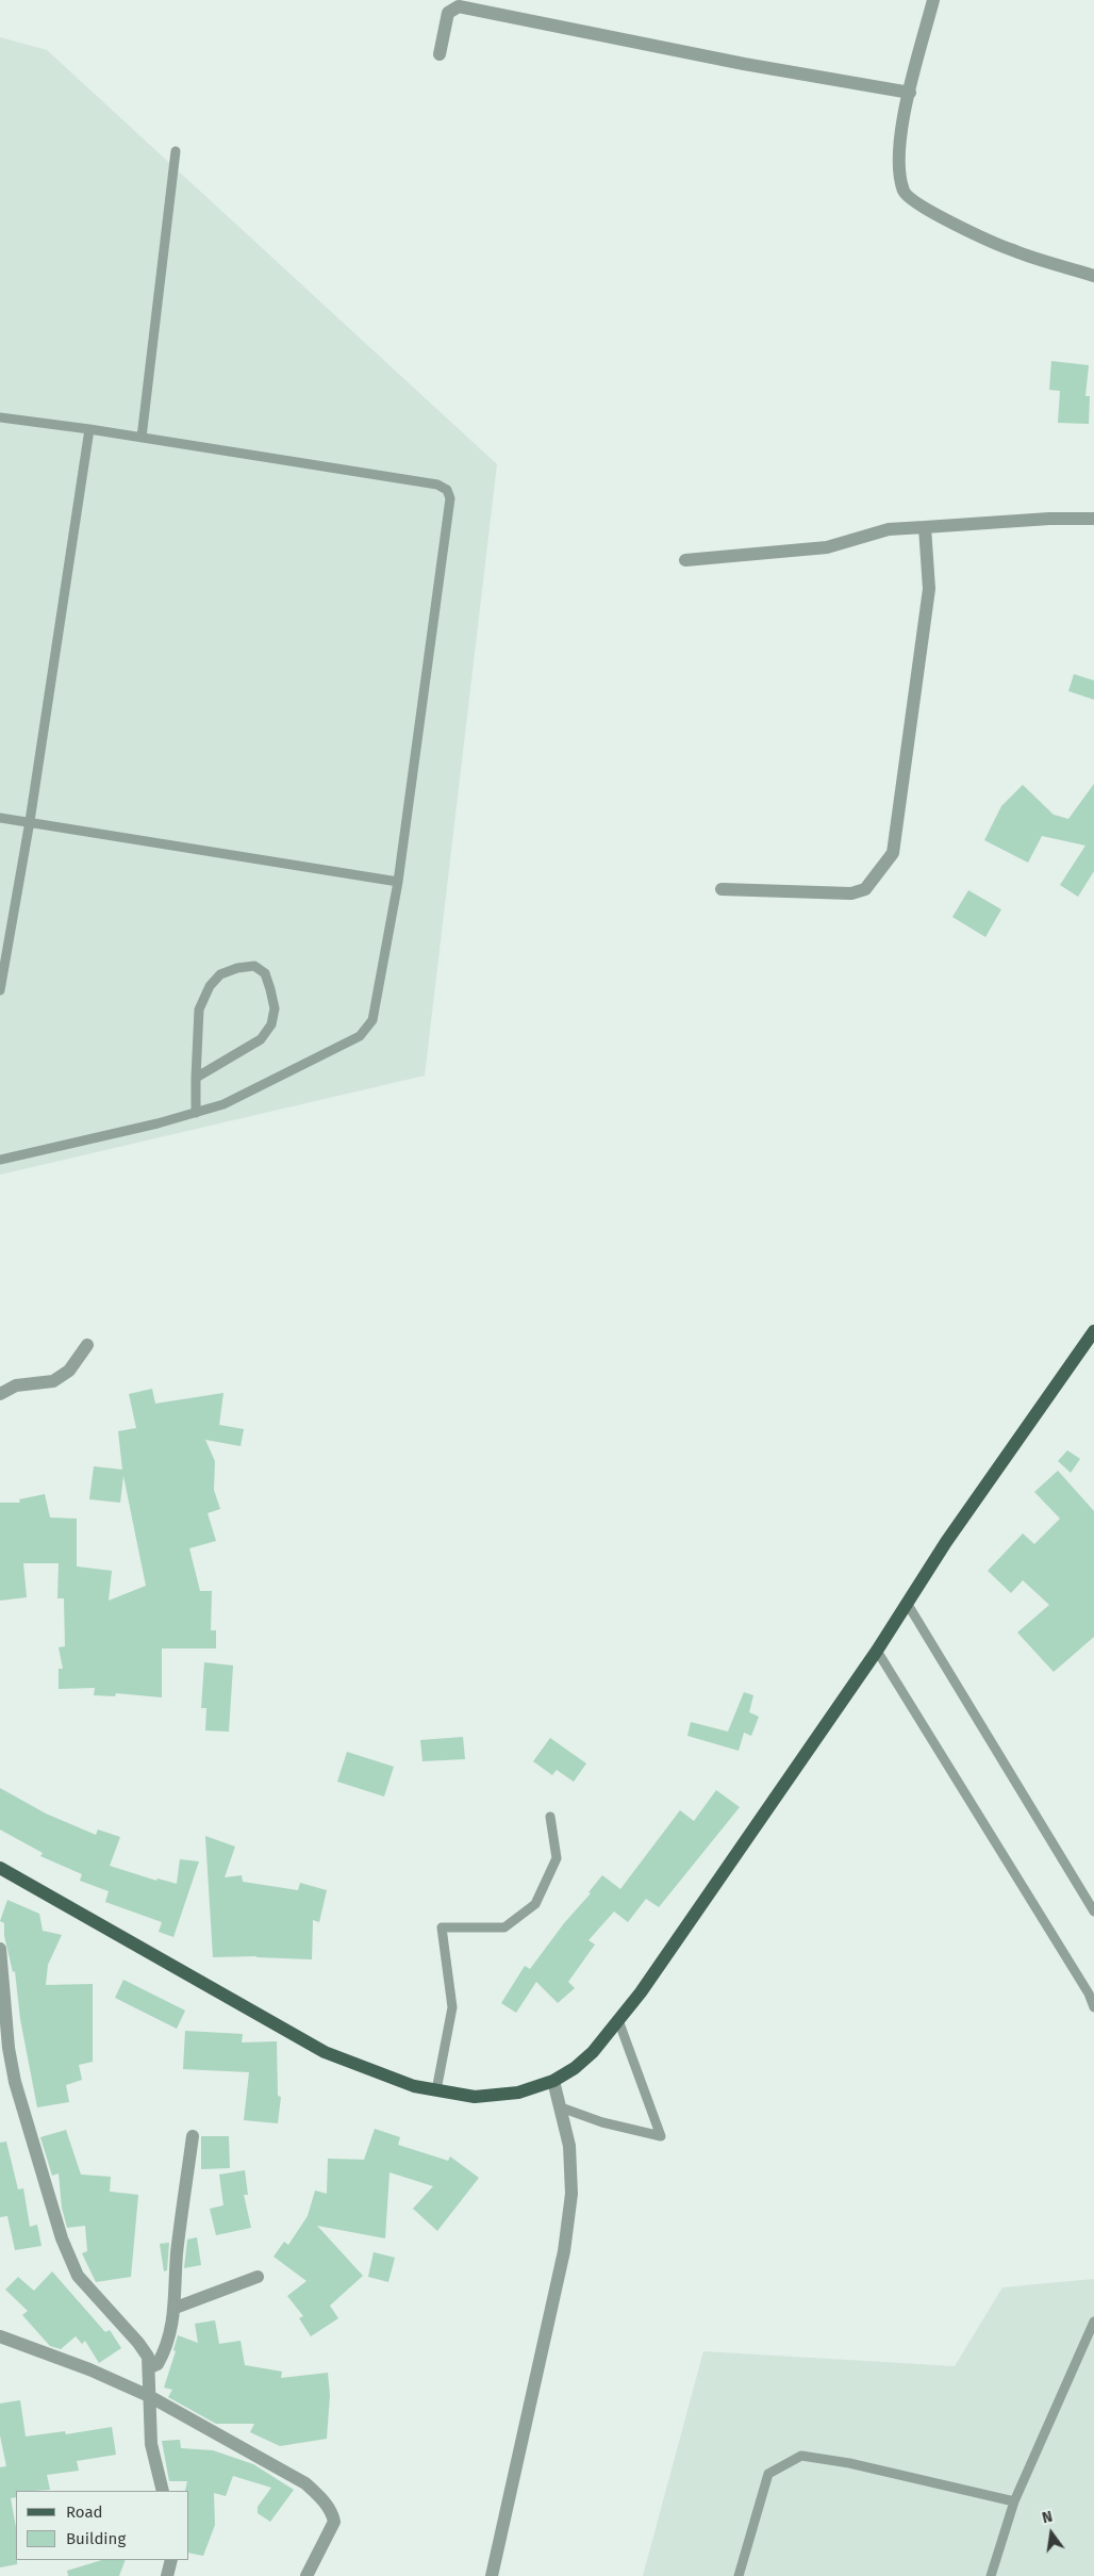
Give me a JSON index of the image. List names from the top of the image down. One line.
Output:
{"legend":["Road","Building"],"north":"top"}
